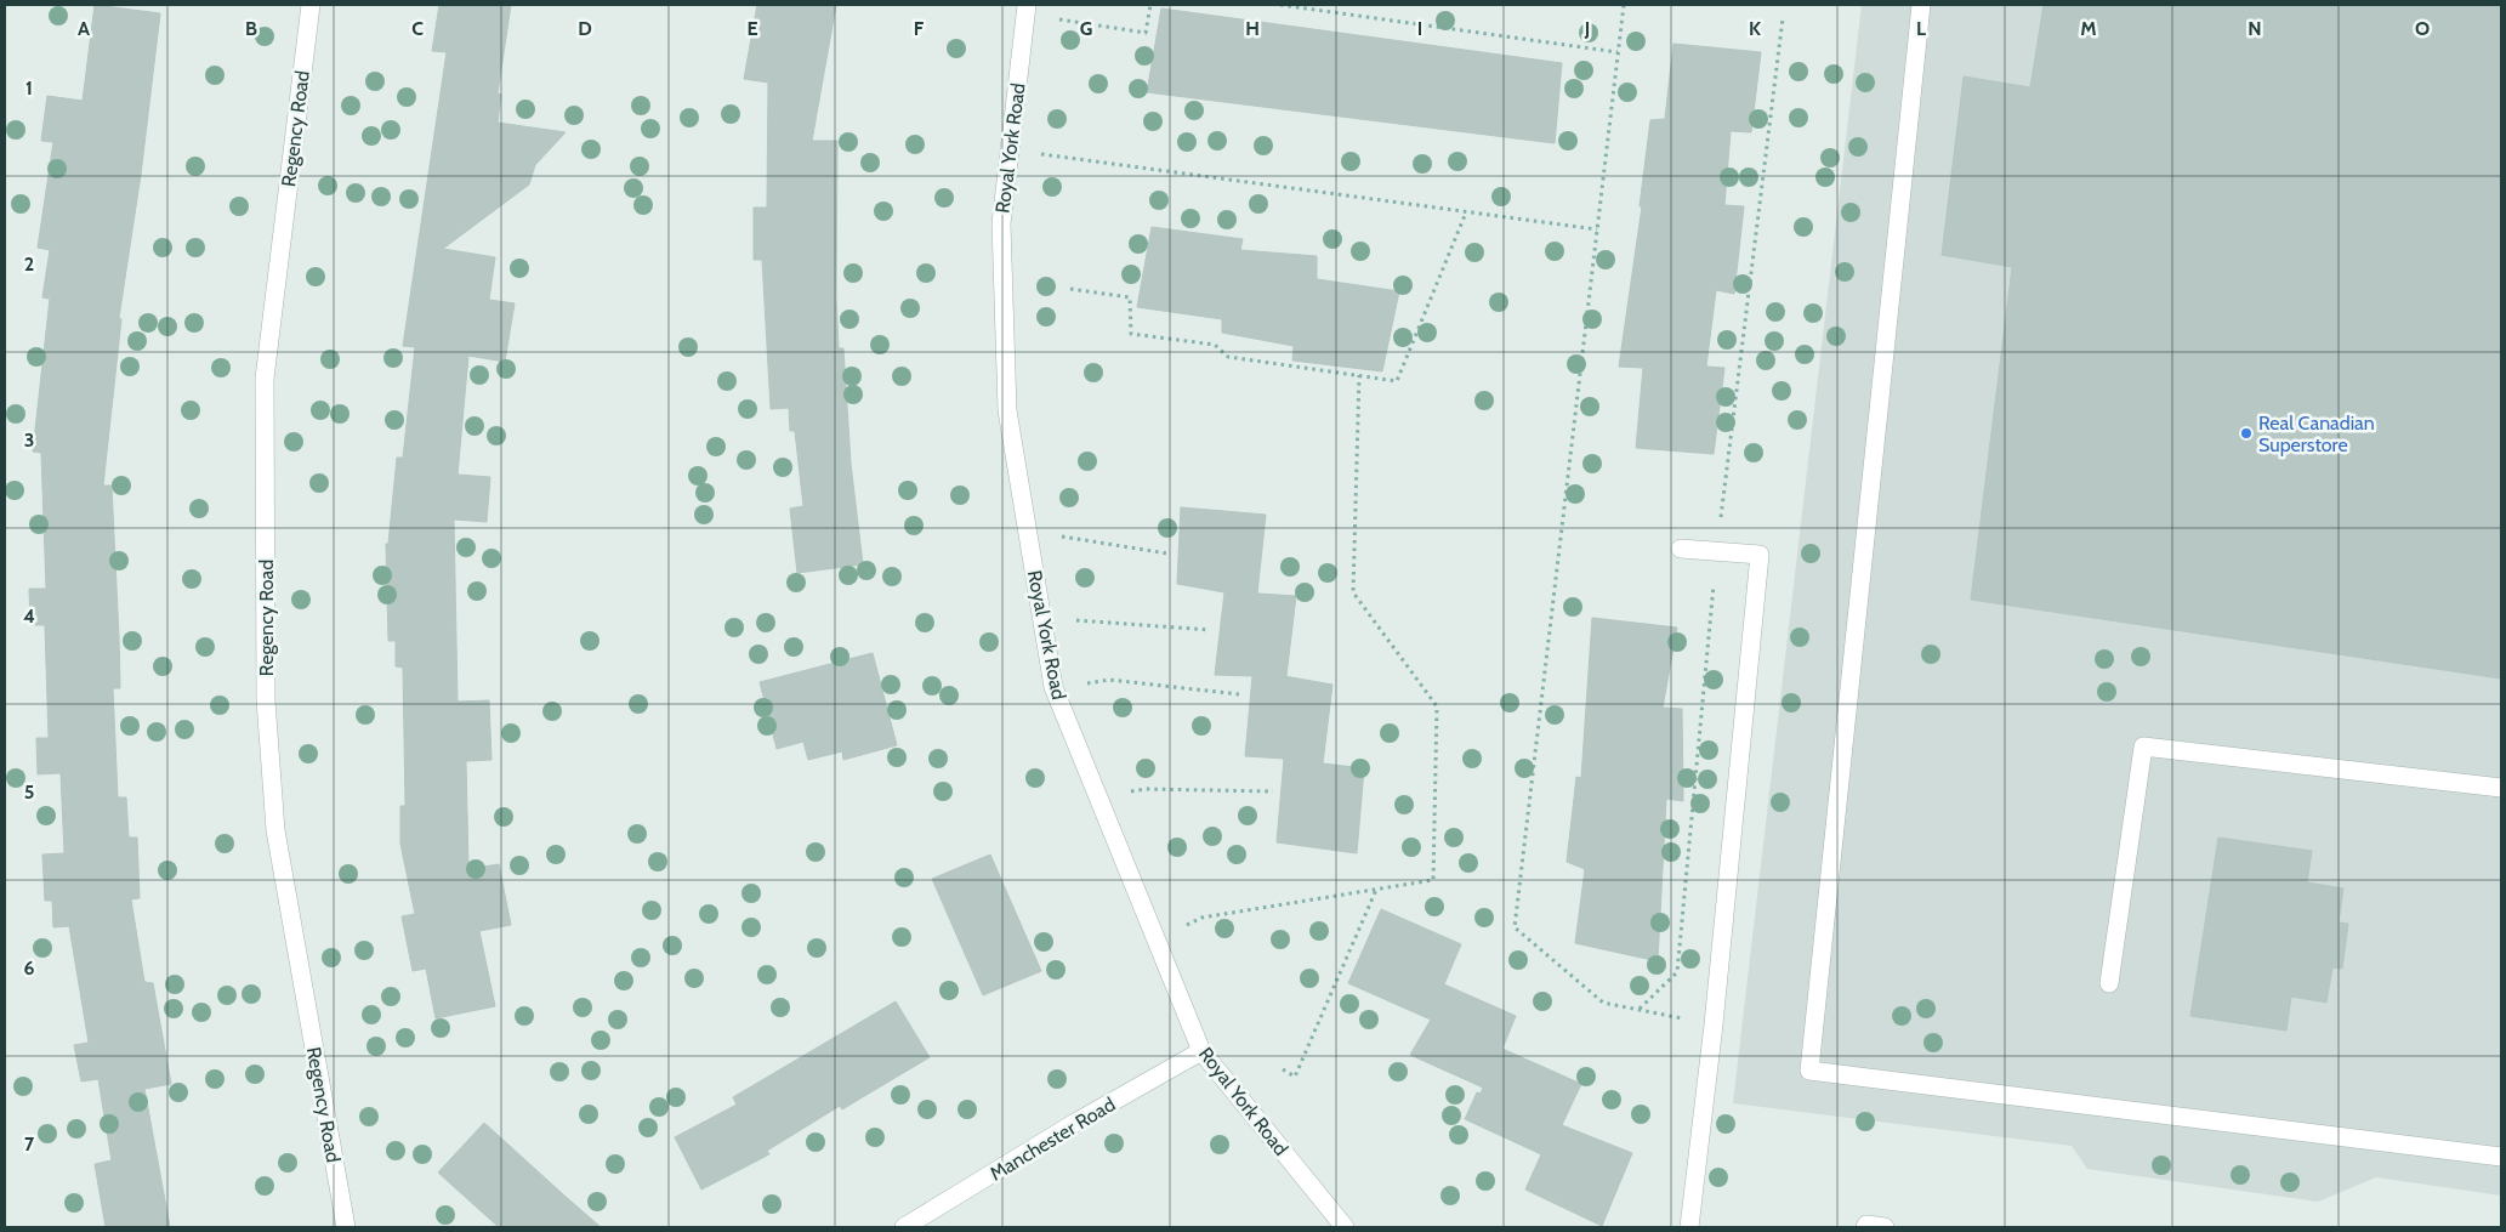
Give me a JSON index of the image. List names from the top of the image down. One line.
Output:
{"streets":{"street":["Regency Road","Royal York Road","Manchester Road"]},"crossings":[["Royal York Road","Manchester Road"]],"places":["Real Canadian Superstore"],"grid":{"columns":["A","B","C","D","E","F","G","H","I","J","K","L","M","N","O"],"rows":["1","2","3","4","5","6","7"]}}
